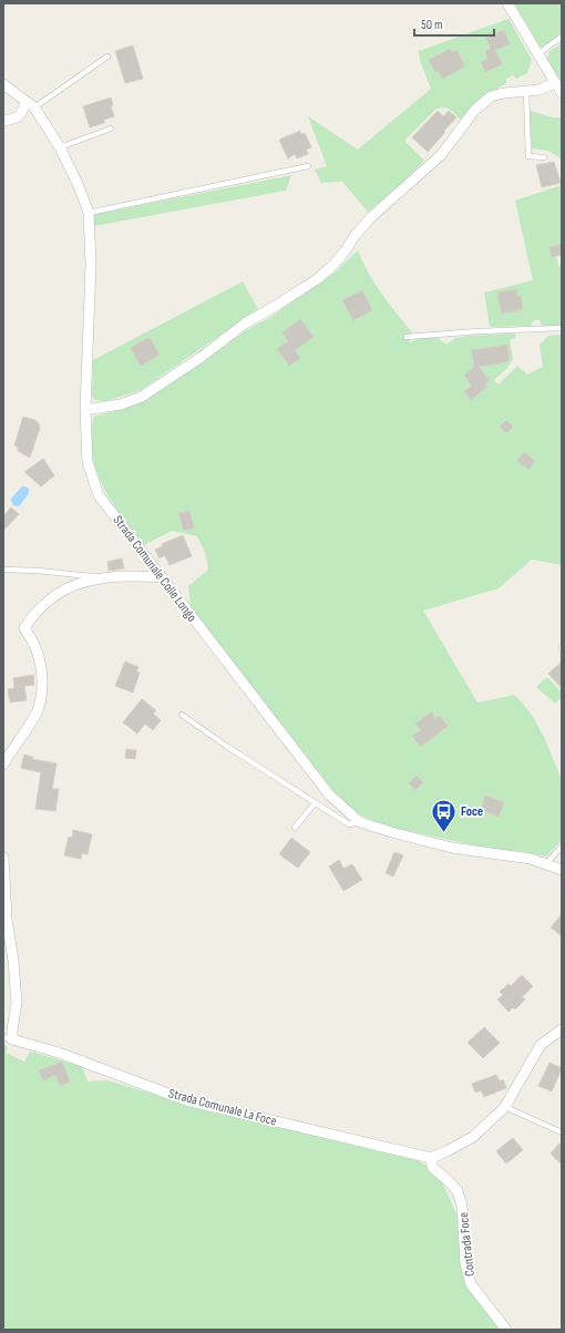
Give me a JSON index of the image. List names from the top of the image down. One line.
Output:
{"streets":{"street":["Strada Comunale Colle Longo","Strada Comunale La Foce","Contrada Foce"]},"crossings":[["Strada Comunale La Foce","Contrada Foce"]],"places":{"bus stop":["Foce"]},"scale_bar":"50 m"}
